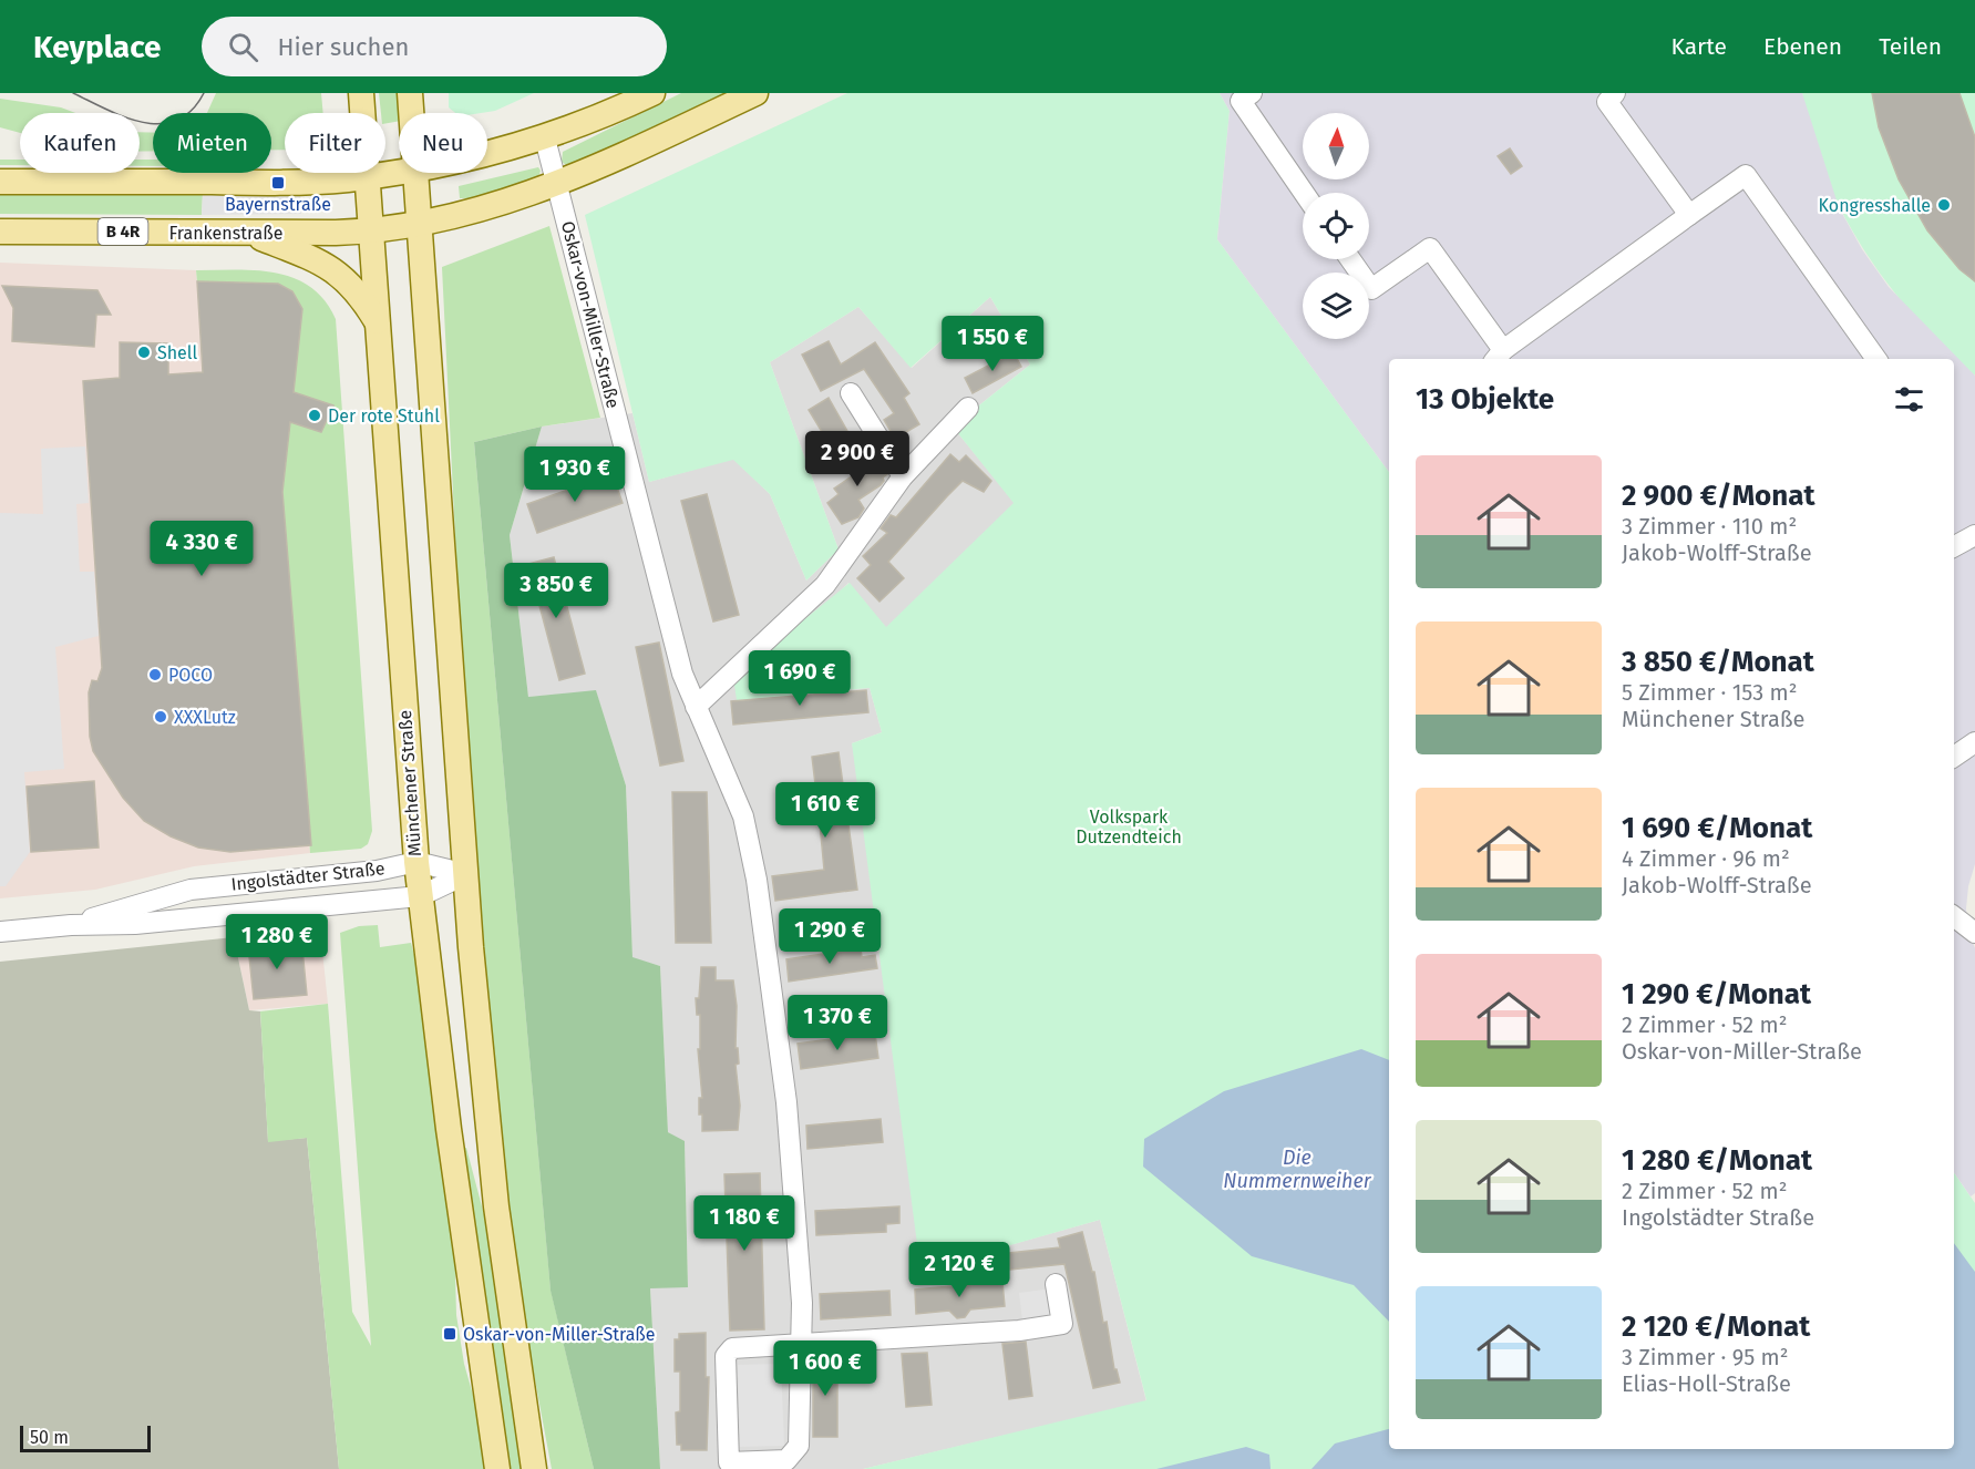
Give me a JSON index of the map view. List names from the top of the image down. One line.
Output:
{"streets":{"main road":["B 4R","Frankenstraße","Münchener Straße"],"street":["Oskar-von-Miller-Straße","Ingolstädter Straße"]},"crossings":[["B 4R","Frankenstraße"],["B 4R","Oskar-von-Miller-Straße"],["B 4R","Münchener Straße"],["Frankenstraße","Münchener Straße"],["Münchener Straße","Ingolstädter Straße"]],"water":["Die Nummernweiher"],"parks":["Volkspark Dutzendteich"],"places":{"transit":["Bayernstraße","Oskar-von-Miller-Straße"],"other":["Kongresshalle","Shell","Der rote Stuhl","POCO","XXXLutz"]},"scale_bar":"50 m","north":"top","page":{"header":"Keyplace","search":"Hier suchen","nav":["Karte","Ebenen","Teilen"],"chip":["Kaufen","Mieten","Filter","Neu"],"price":["1 550 €","2 900 €","1 930 €","4 330 €","3 850 €","1 690 €","1 610 €","1 290 €","1 280 €","1 370 €","1 180 €","2 120 €","1 600 €"],"heading":"13 Objekte","list":[{"name":"2 900 €/Monat","note":"3 Zimmer · 110 m² · Jakob-Wolff-Straße"},{"name":"3 850 €/Monat","note":"5 Zimmer · 153 m² · Münchener Straße"},{"name":"1 690 €/Monat","note":"4 Zimmer · 96 m² · Jakob-Wolff-Straße"},{"name":"1 290 €/Monat","note":"2 Zimmer · 52 m² · Oskar-von-Miller-Straße"},{"name":"1 280 €/Monat","note":"2 Zimmer · 52 m² · Ingolstädter Straße"},{"name":"2 120 €/Monat","note":"3 Zimmer · 95 m² · Elias-Holl-Straße"}],"scale":"50 m"}}
